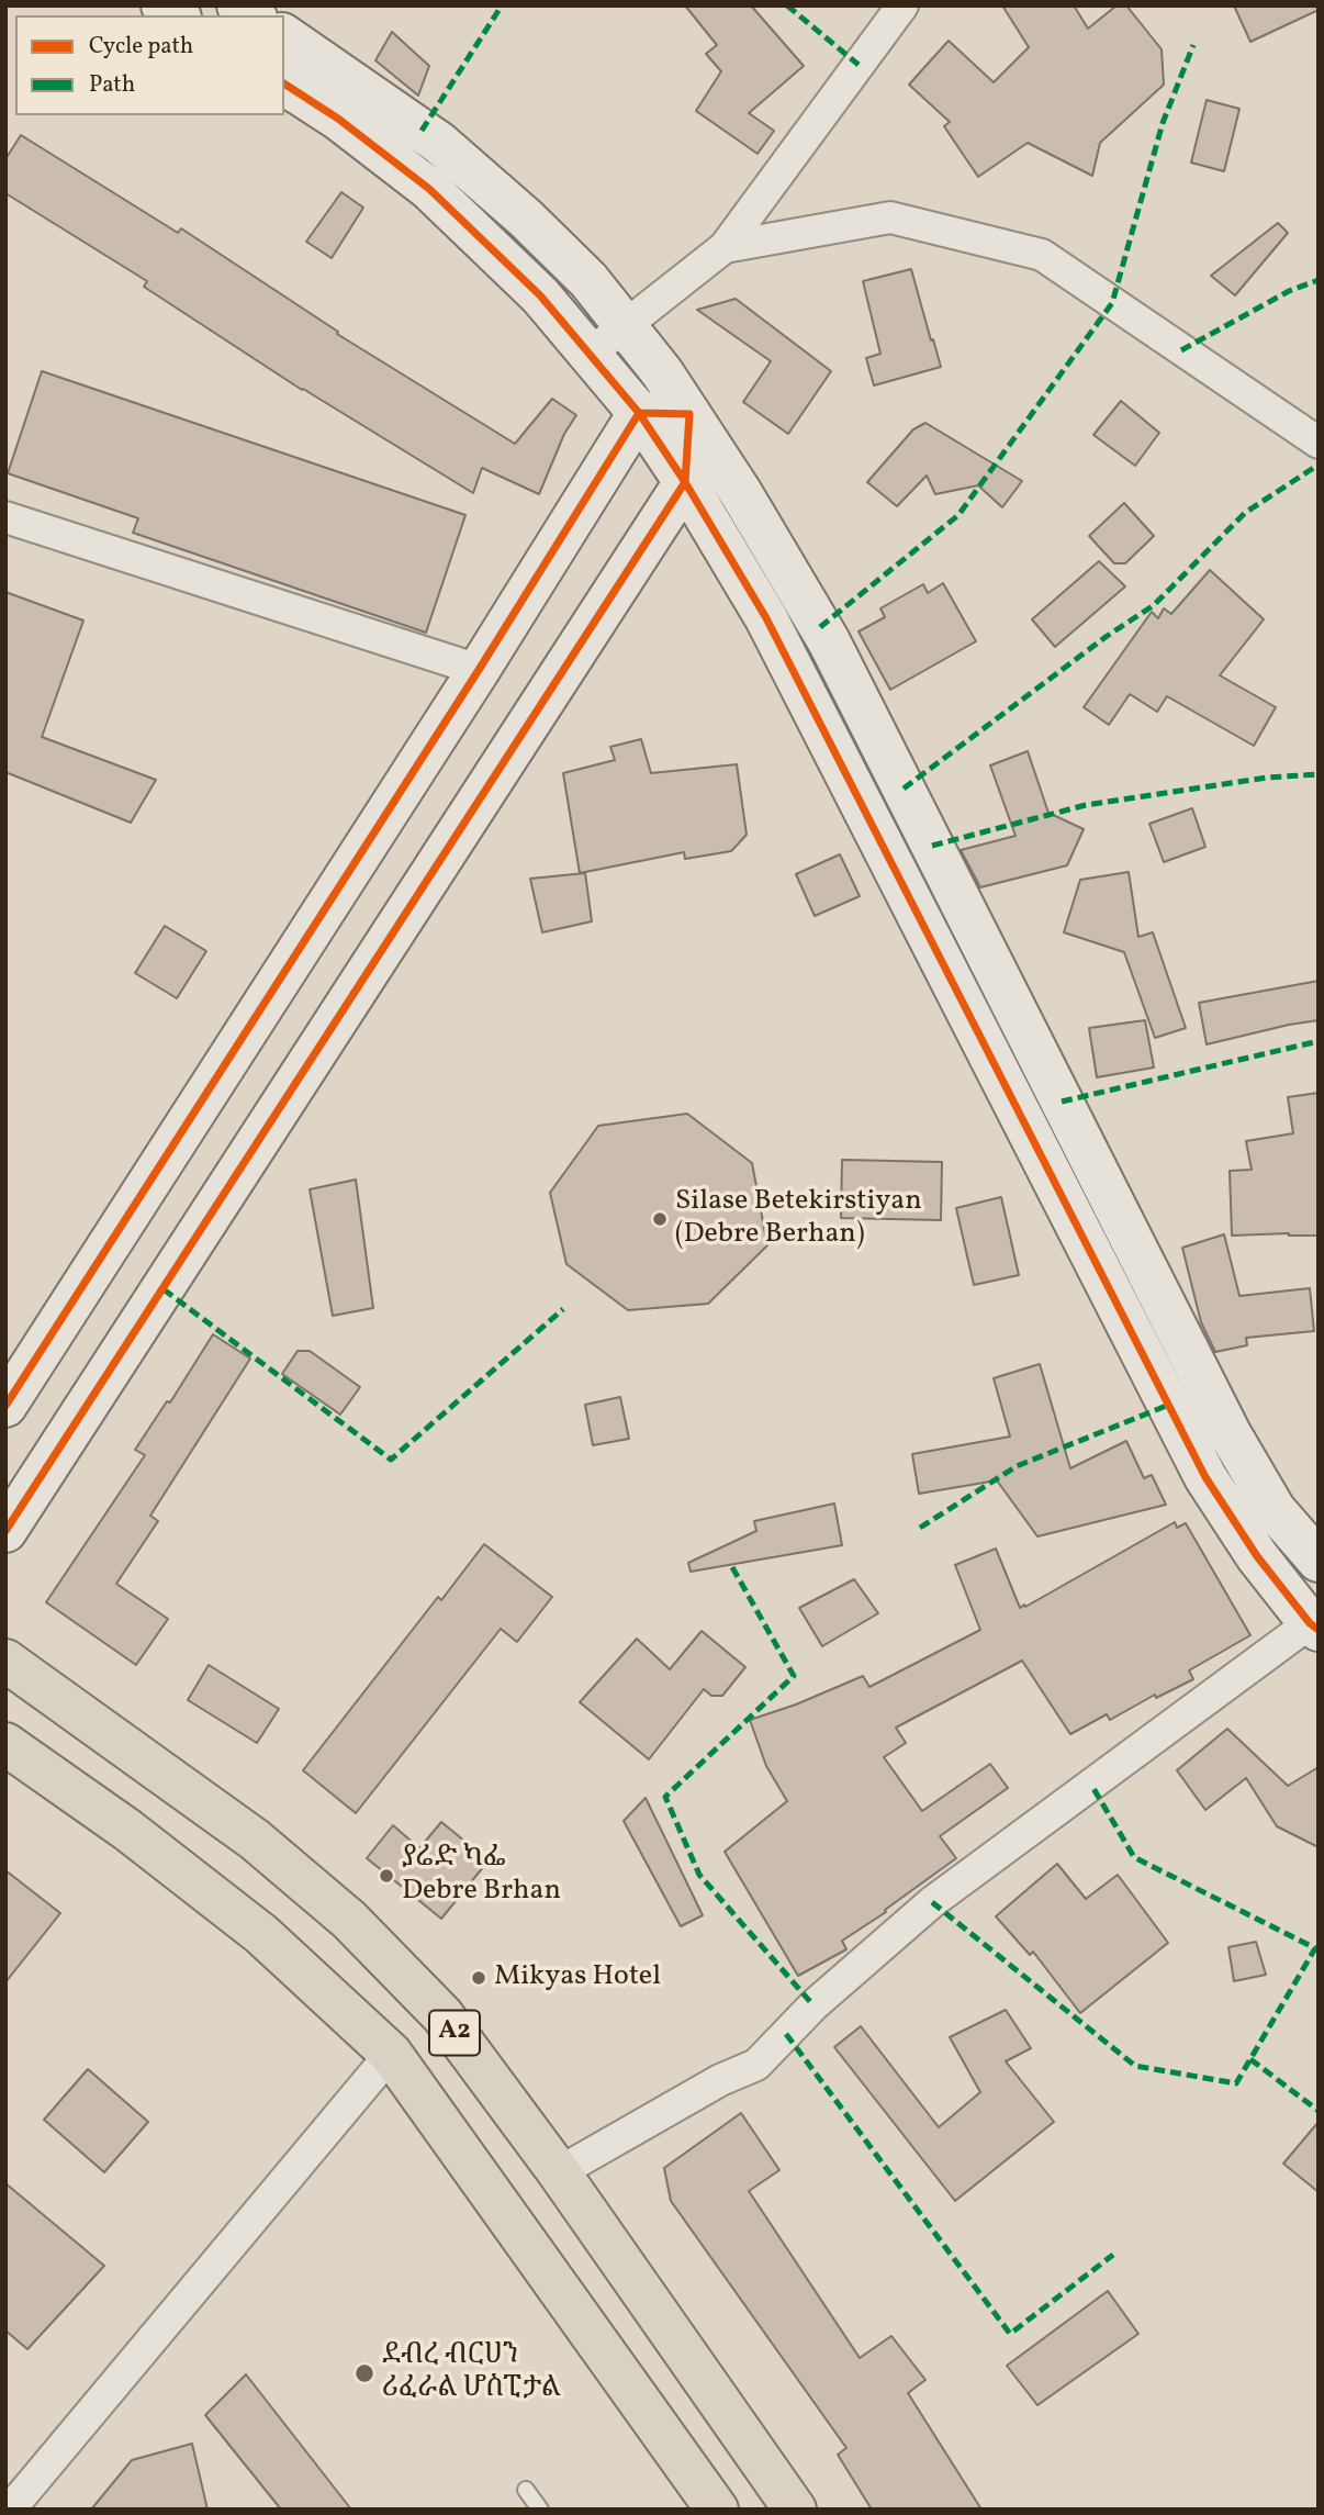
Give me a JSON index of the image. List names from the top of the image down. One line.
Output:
{"streets":{"highway":["A2"]},"places":["Silase Betekirstiyan (Debre Berhan)","ያሬድ ካፌ Debre Brhan","Mikyas Hotel","ደብረ ብርሀን ሪፈራል ሆስፒታል"],"legend":["Cycle path","Path"]}
